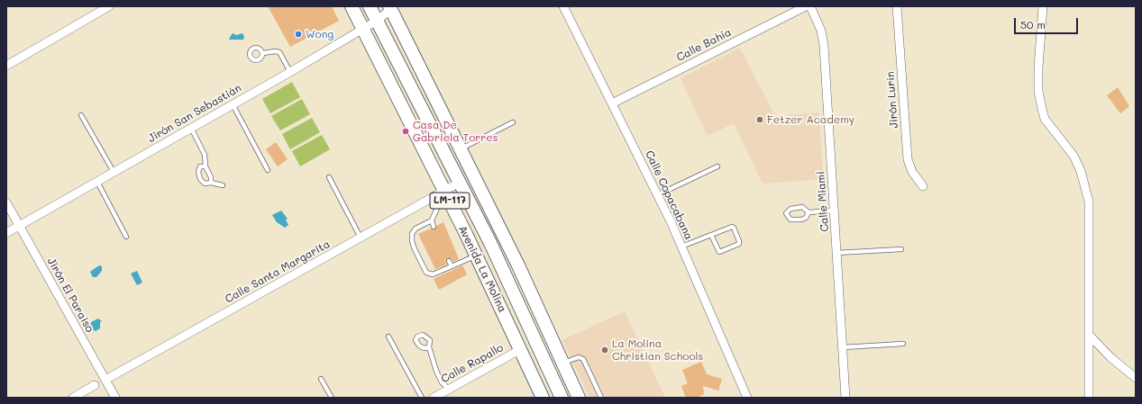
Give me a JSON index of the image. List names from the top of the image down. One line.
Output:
{"streets":{"main road":["LM-117","Avenida La Molina"],"street":["Calle Bahía","Jirón Lurín","Jirón San Sebastián","Calle Copacabana","Calle Miami","Calle Santa Margarita","Jiròn El Paraíso","Calle Rapallo"]},"crossings":[["Calle Bahía","Calle Copacabana"],["Jirón San Sebastián","LM-117"],["Jirón San Sebastián","Avenida La Molina"],["Jirón San Sebastián","Jiròn El Paraíso"],["Avenida La Molina","Calle Santa Margarita"],["Avenida La Molina","Calle Rapallo"],["Calle Santa Margarita","Jiròn El Paraíso"]],"places":["Wong","Fetzer Academy","Casa De Gabriela Torres","La Molina Christian Schools"],"scale_bar":"50 m"}
